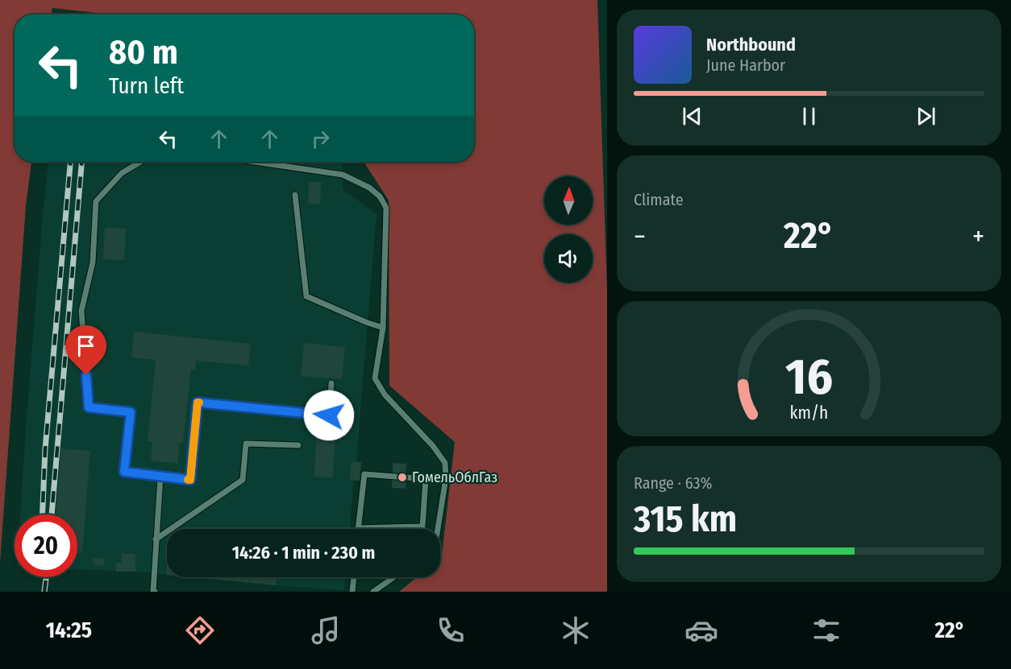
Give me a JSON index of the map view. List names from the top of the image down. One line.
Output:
{"places":["ГомельОблГаз"],"north":"top","page":{"turn":["80 m","Turn left"],"song":["Northbound","June Harbor"],"tile":["Climate",["Range · 63%","315 km"]],"heat":["−","22°","+"],"limit":"20","trip":"14:26 · 1 min · 230 m","tabs":["14:25","22°"],"gauge":["16","km/h"]}}
